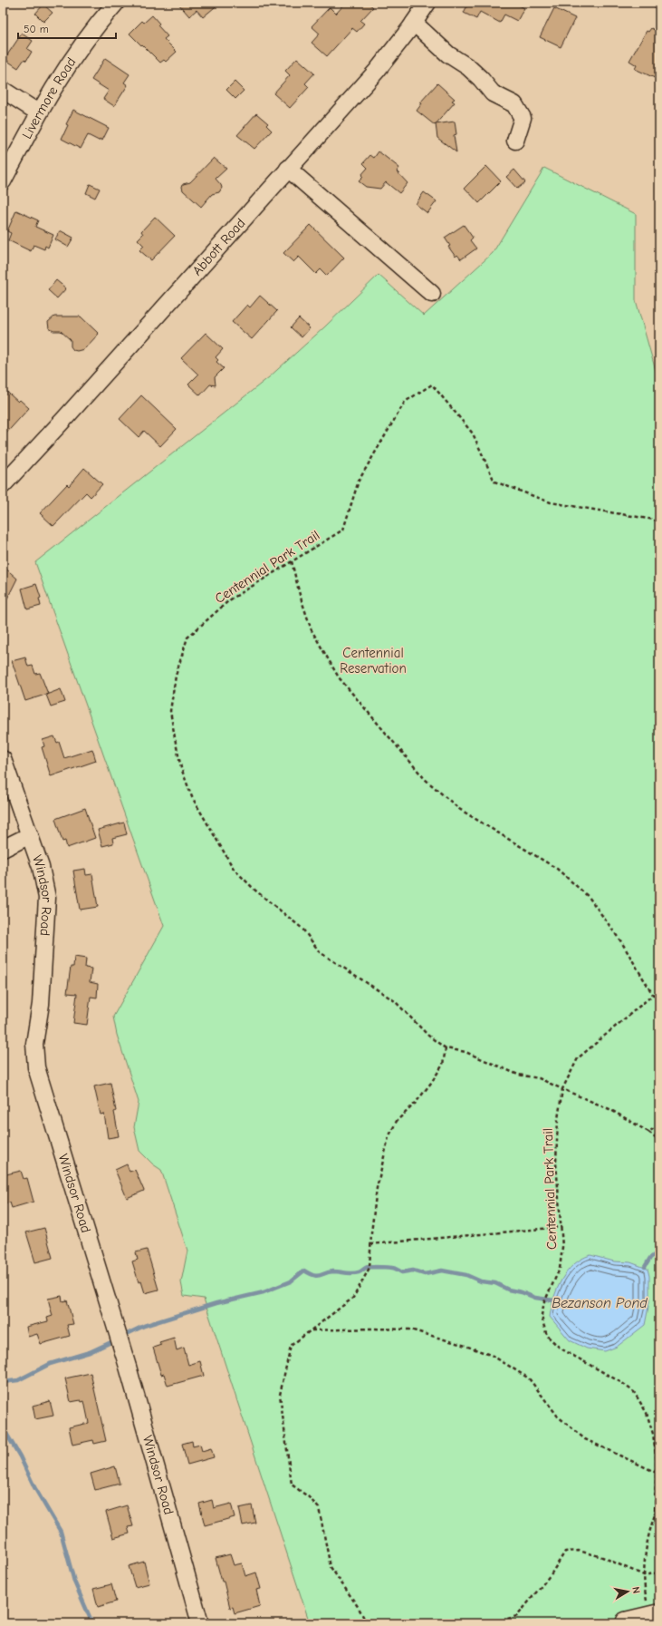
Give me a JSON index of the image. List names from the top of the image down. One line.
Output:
{"streets":{"street":["Livermore Road","Abbott Road","Windsor Road"],"path":["Centennial Park Trail"]},"water":["Bezanson Pond"],"parks":["Centennial Reservation"],"scale_bar":"50 m","north":"right"}
